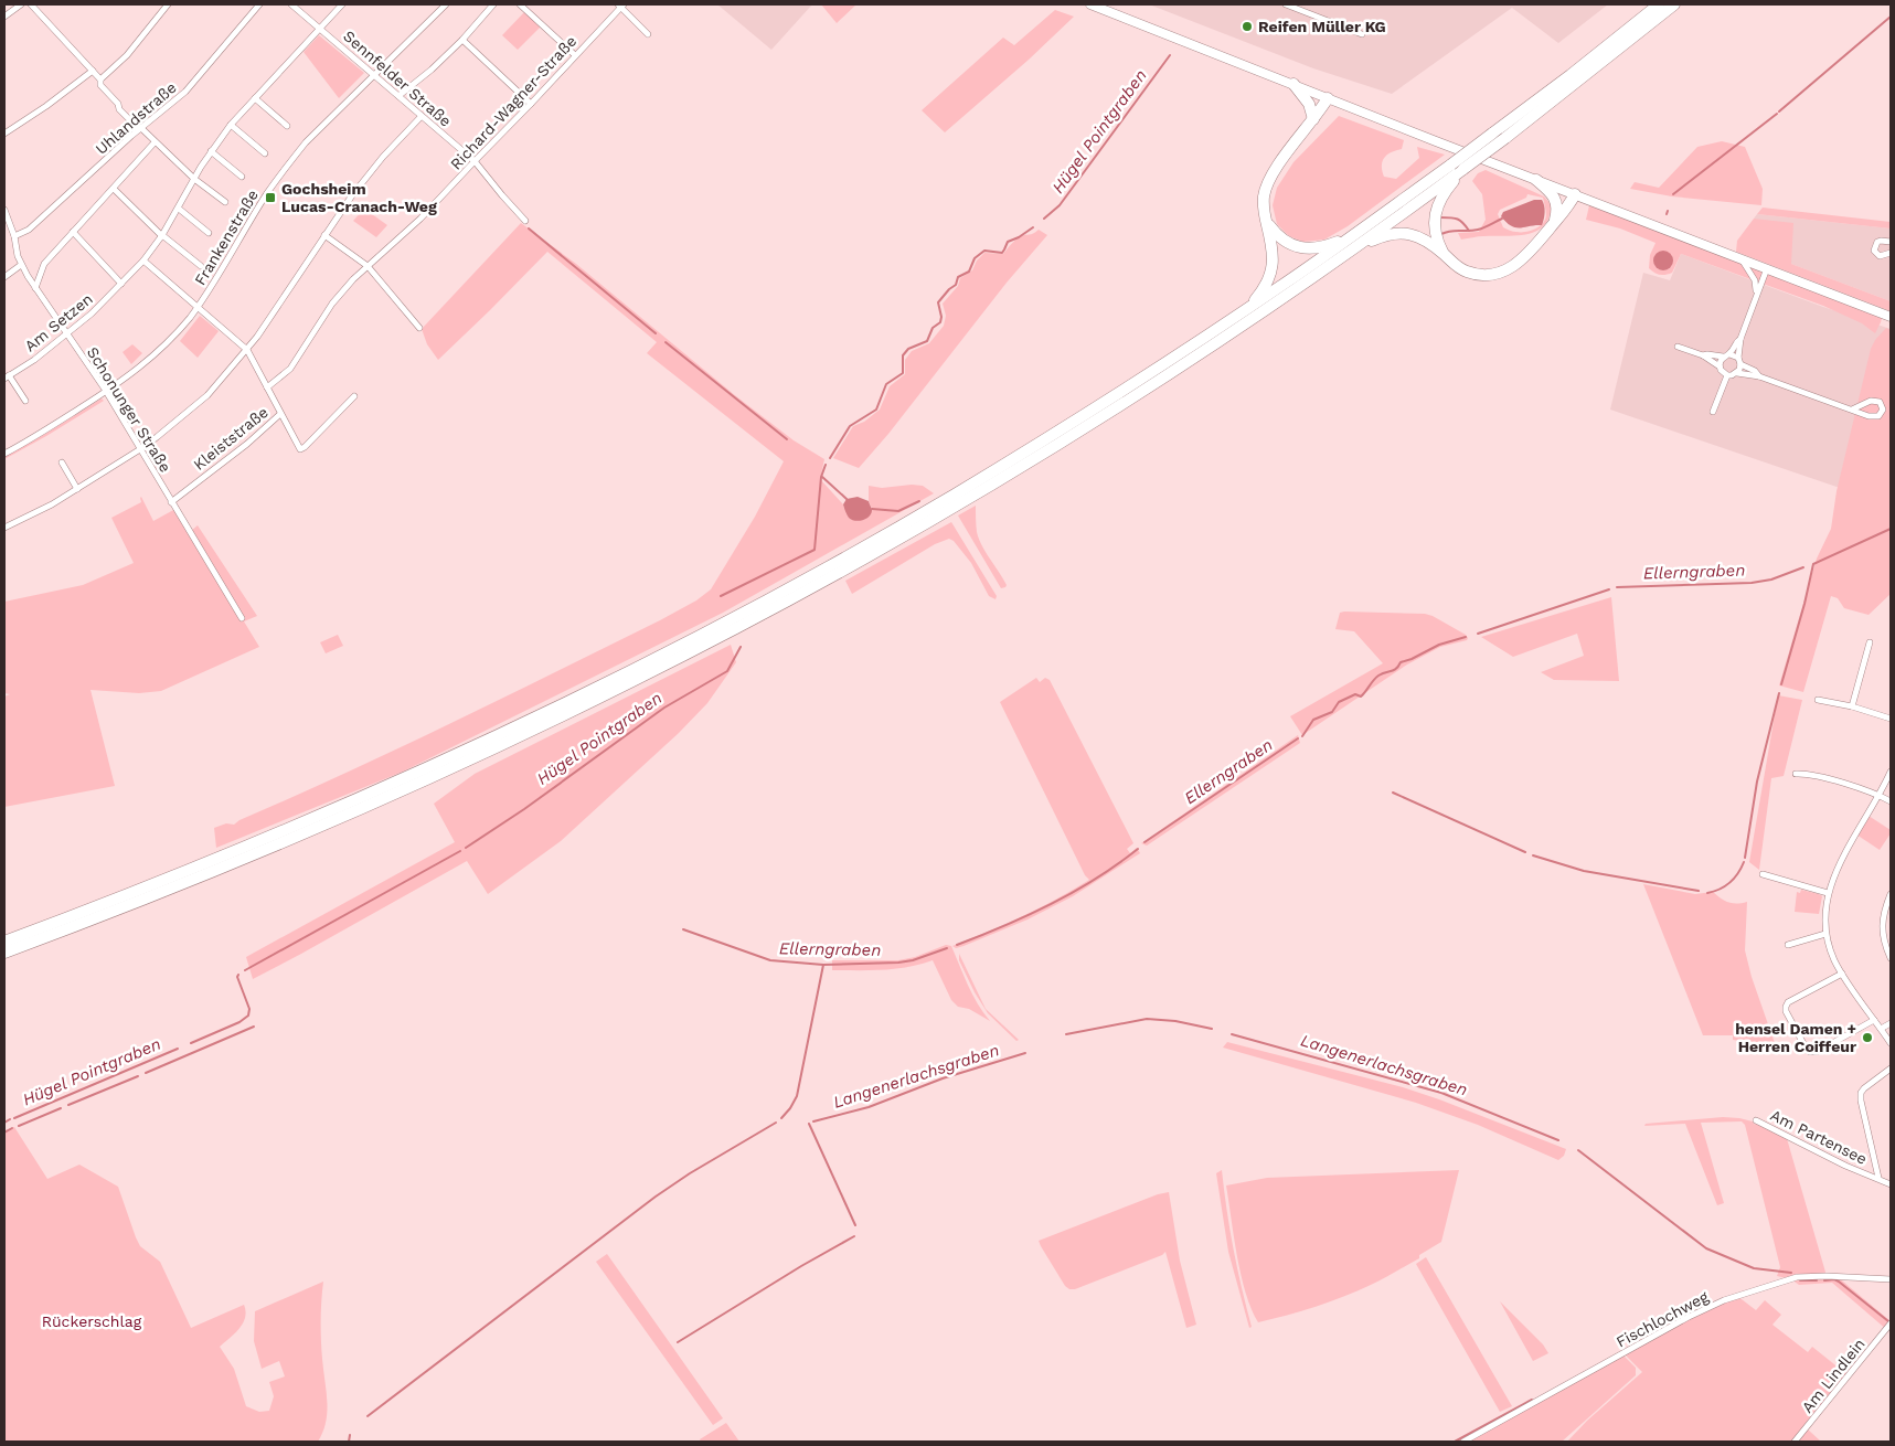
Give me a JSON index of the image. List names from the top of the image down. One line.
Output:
{"streets":{"street":["Sennfelder Straße","Richard-Wagner-Straße","Uhlandstraße","Frankenstraße","Am Setzen","Schonunger Straße","Kleiststraße","Am Partensee","Fischlochweg","Am Lindlein"]},"crossings":[["Sennfelder Straße","Richard-Wagner-Straße"],["Sennfelder Straße","Frankenstraße"],["Sennfelder Straße","Am Setzen"],["Uhlandstraße","Schonunger Straße"],["Frankenstraße","Schonunger Straße"],["Am Setzen","Schonunger Straße"],["Schonunger Straße","Kleiststraße"]],"water":["Hügel Pointgraben","Ellerngraben","Langenerlachsgraben"],"parks":["Rückerschlag"],"places":{"other":["Reifen Müller KG","hensel Damen + Herren Coiffeur"],"transit":["Gochsheim Lucas-Cranach-Weg"]}}
